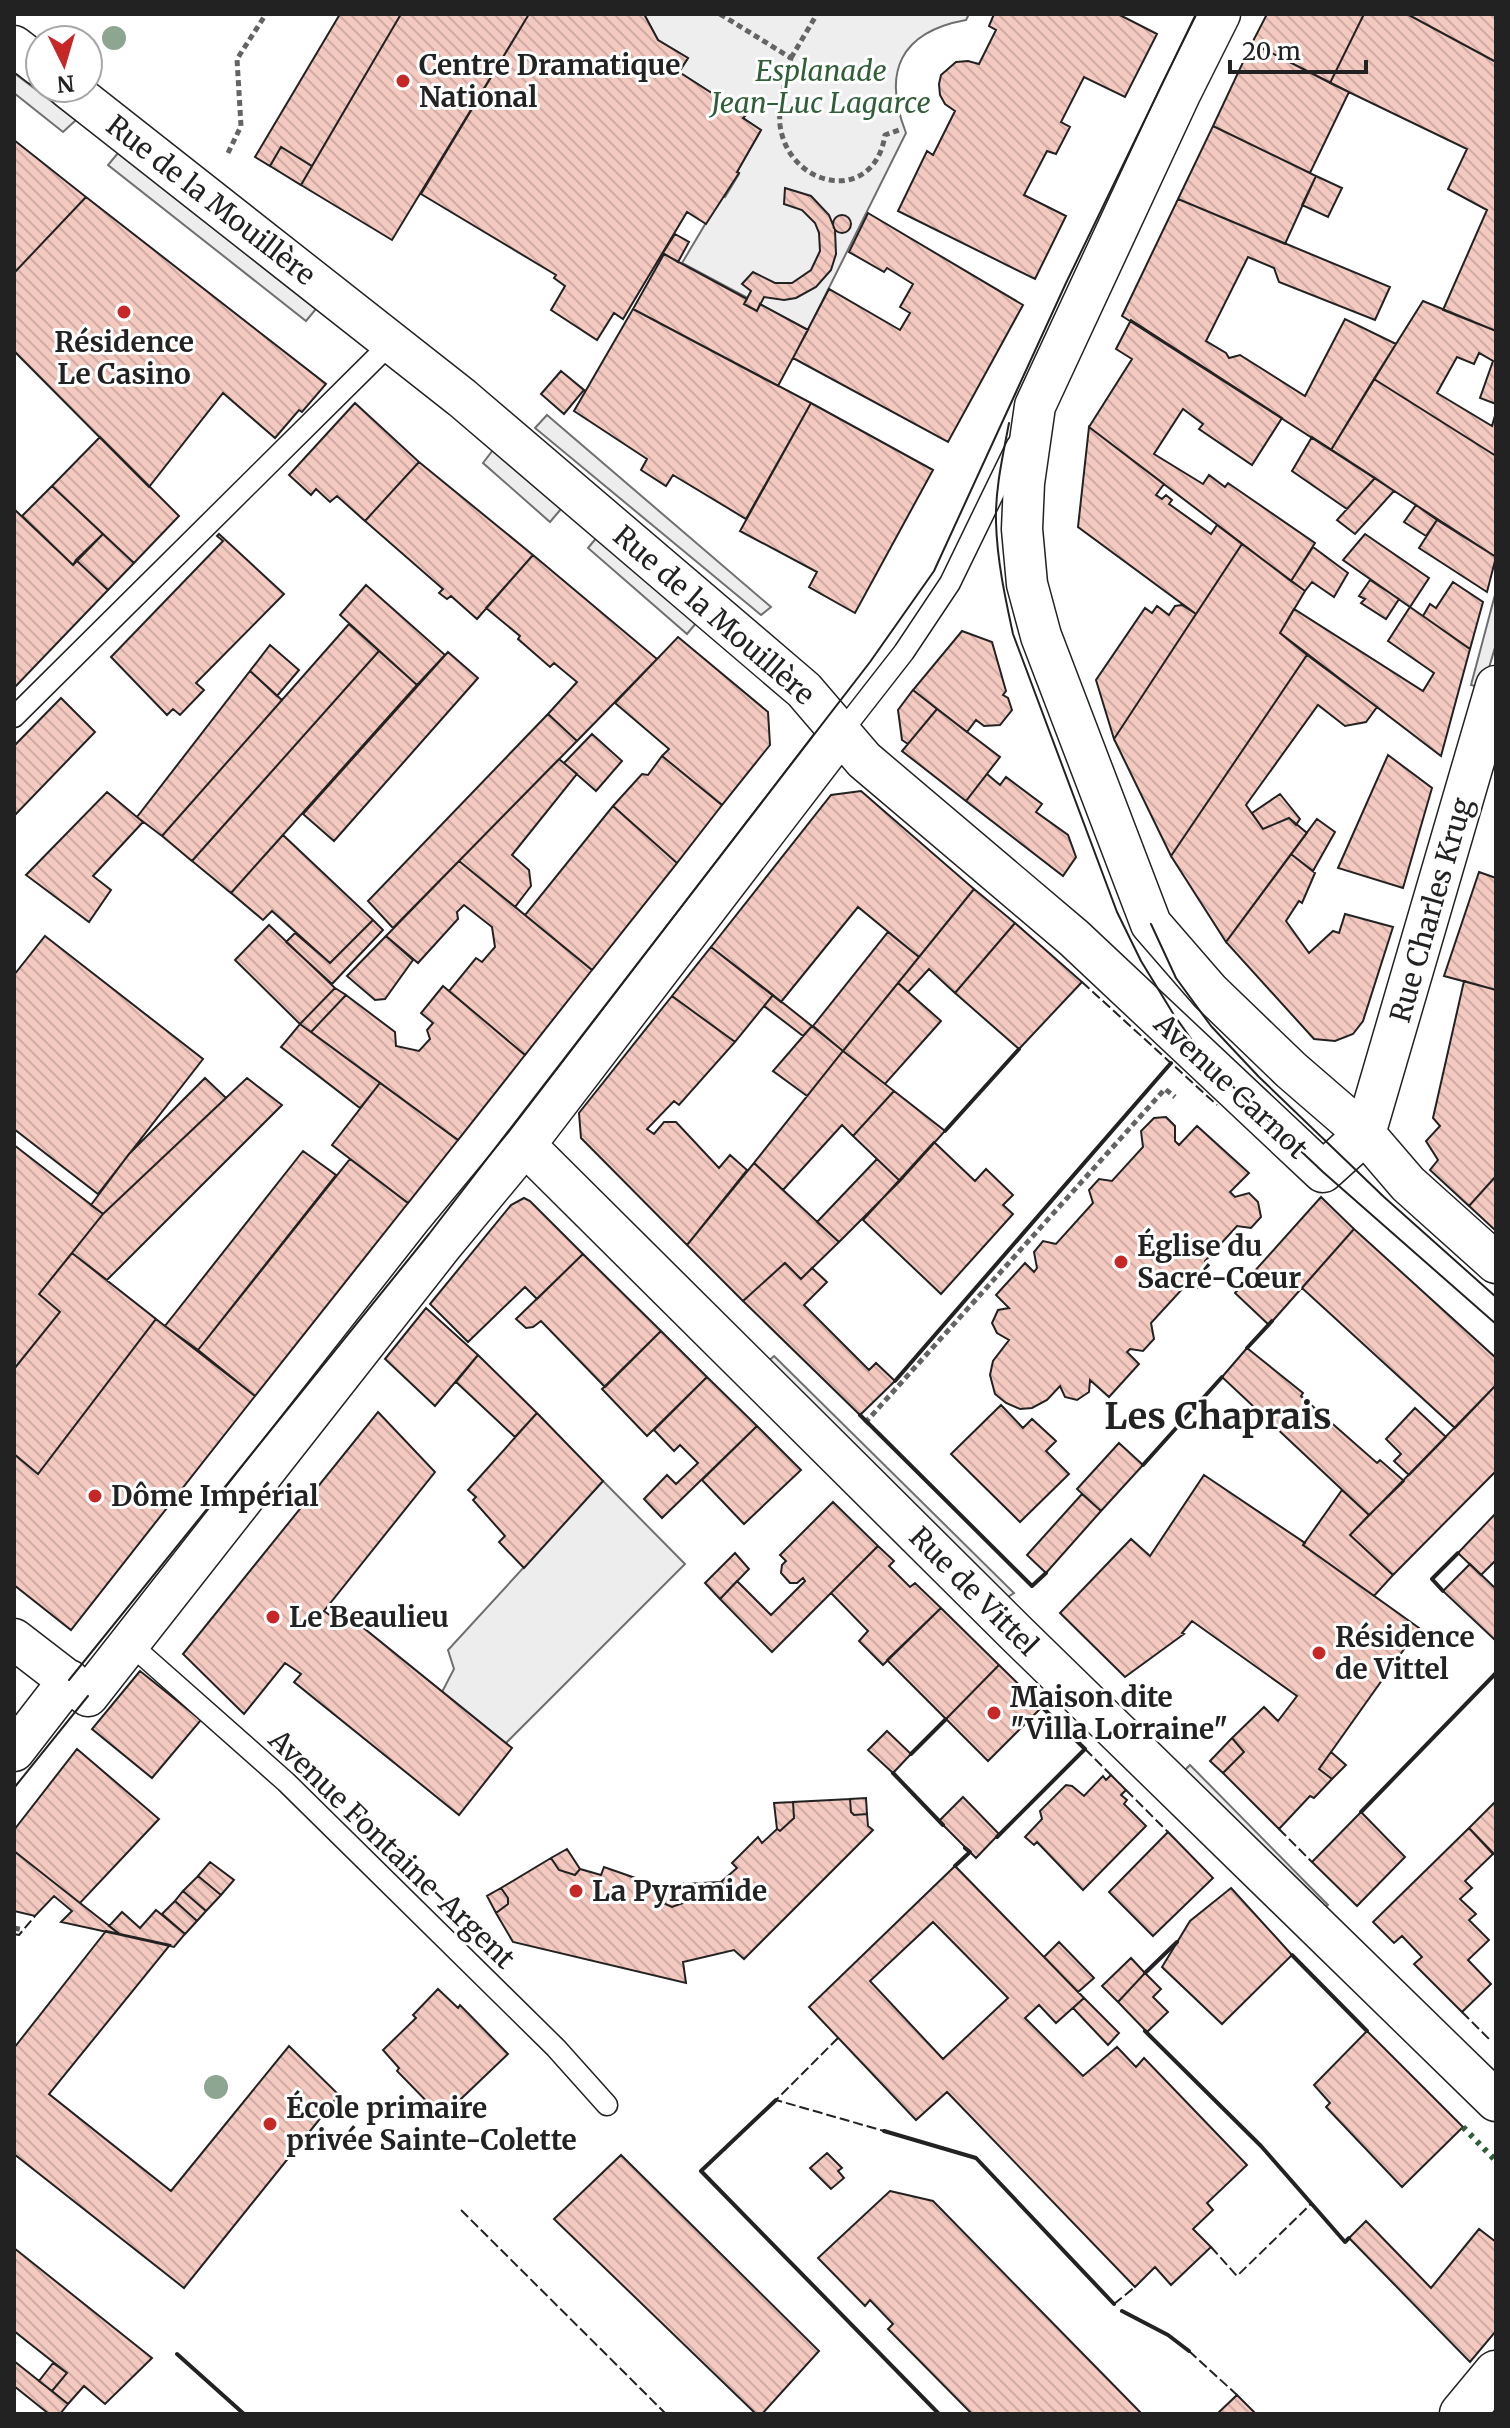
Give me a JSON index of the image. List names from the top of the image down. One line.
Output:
{"streets":{"street":["Rue de la Mouillère","Rue Charles Krug","Avenue Carnot","Rue de Vittel"],"lane":["Avenue Fontaine-Argent"]},"crossings":[["Rue de la Mouillère","Avenue Carnot"],["Rue Charles Krug","Avenue Carnot"]],"districts":["Les Chaprais"],"parks":["Esplanade Jean-Luc Lagarce"],"places":["Centre Dramatique National","Résidence Le Casino","Église du Sacré-Cœur","Dôme Impérial","Le Beaulieu","Résidence de Vittel","Maison dite \"Villa Lorraine\"","La Pyramide","École primaire privée Sainte-Colette"],"scale_bar":"20 m","north":"bottom"}
